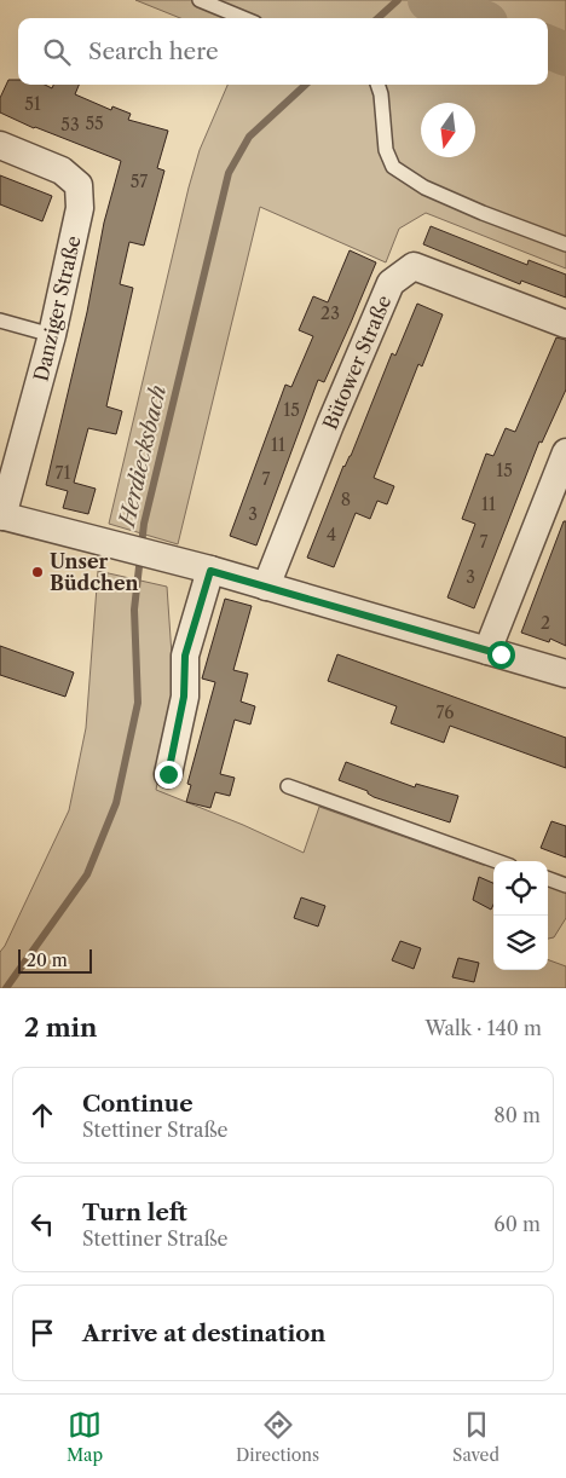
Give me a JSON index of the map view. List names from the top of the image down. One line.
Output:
{"streets":{"street":["Danziger Straße","Bütower Straße"]},"water":["Herdiecksbach"],"places":["Unser Büdchen"],"house_numbers":["51","55","53","57","23","15","11","15","71","7","8","11","3","4","7","3","2","76"],"scale_bar":"20 m","north":"bottom","page":{"search":"Search here","scale":"20 m","heading":["2 min","Walk · 140 m"],"list":[["Continue","Stettiner Straße","80 m"],["Turn left","Stettiner Straße","60 m"],"Arrive at destination"],"nav":["Map","Directions","Saved"]}}
